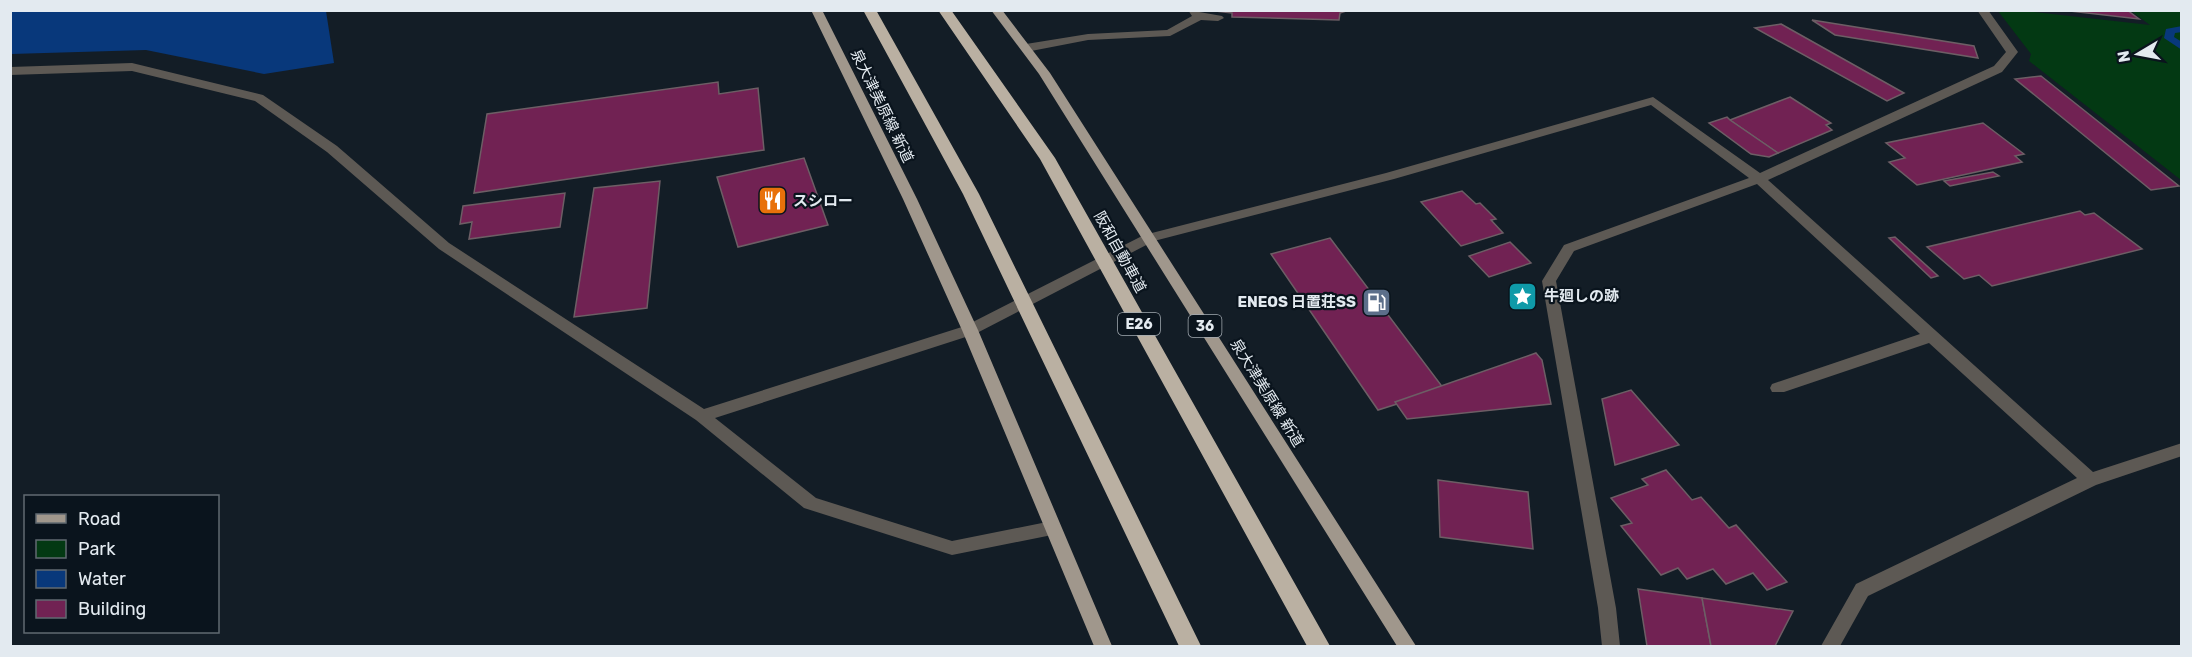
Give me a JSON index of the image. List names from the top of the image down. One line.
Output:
{"streets":{"highway":["阪和自動車道","E26"],"main road":["泉大津美原線 新道","36"]},"places":{"restaurant":["スシロー"],"place":["牛廻しの跡"],"fuel station":["ENEOS 日置荘SS"]},"legend":["Road","Park","Water","Building"],"north":"left"}
